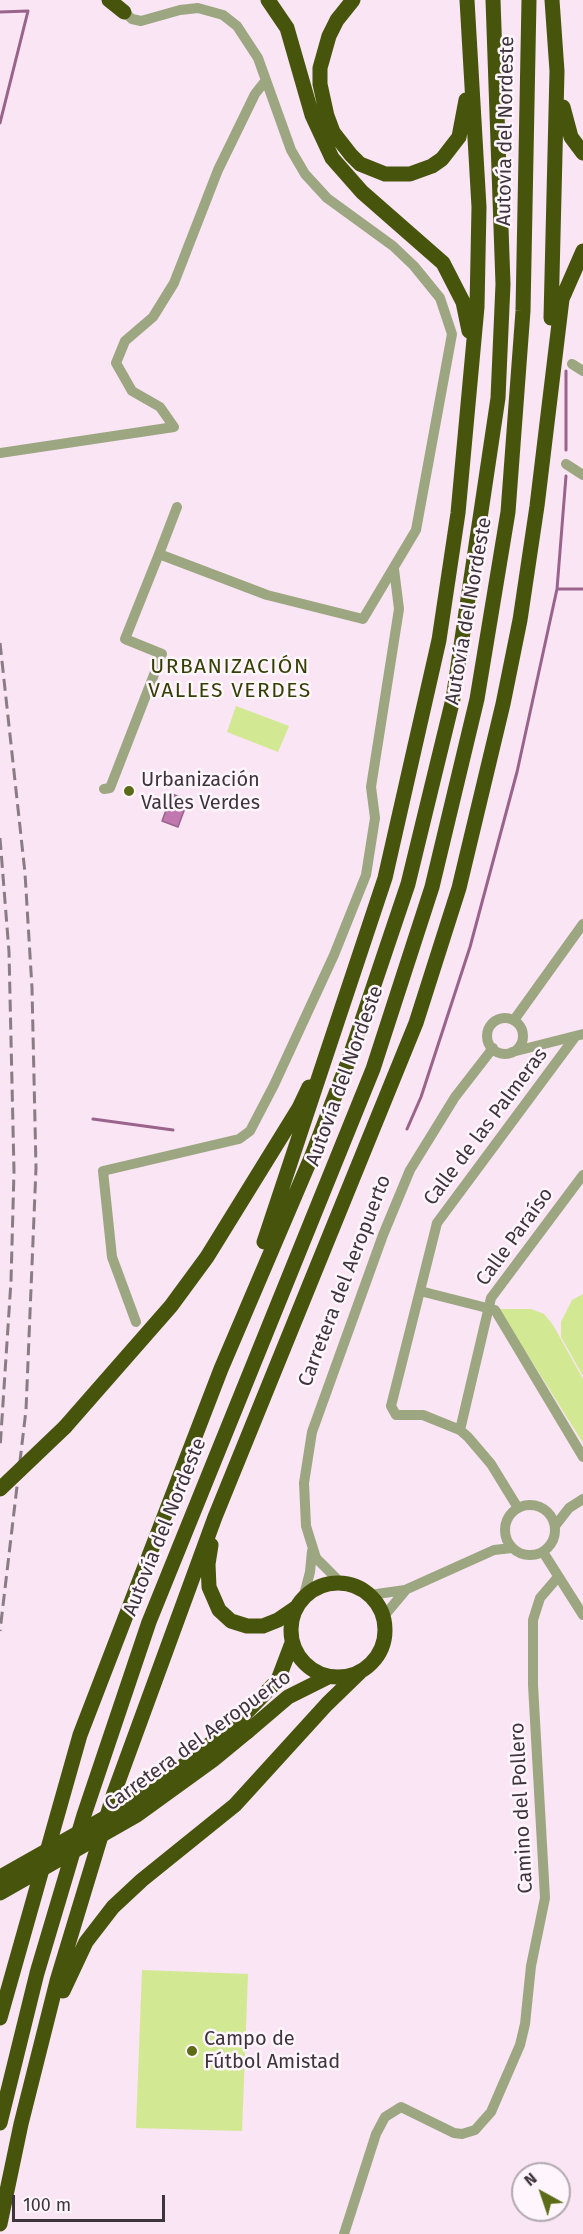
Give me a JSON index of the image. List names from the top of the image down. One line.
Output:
{"streets":{"highway":["Autovía del Nordeste","Carretera del Aeropuerto"],"street":["Calle de las Palmeras","Calle Paraíso","Camino del Pollero"]},"crossings":[["Calle de las Palmeras","Calle Paraíso"]],"districts":["URBANIZACIÓN VALLES VERDES"],"places":["Urbanización Valles Verdes","Campo de Fútbol Amistad"],"scale_bar":"100 m","north":"top left"}
